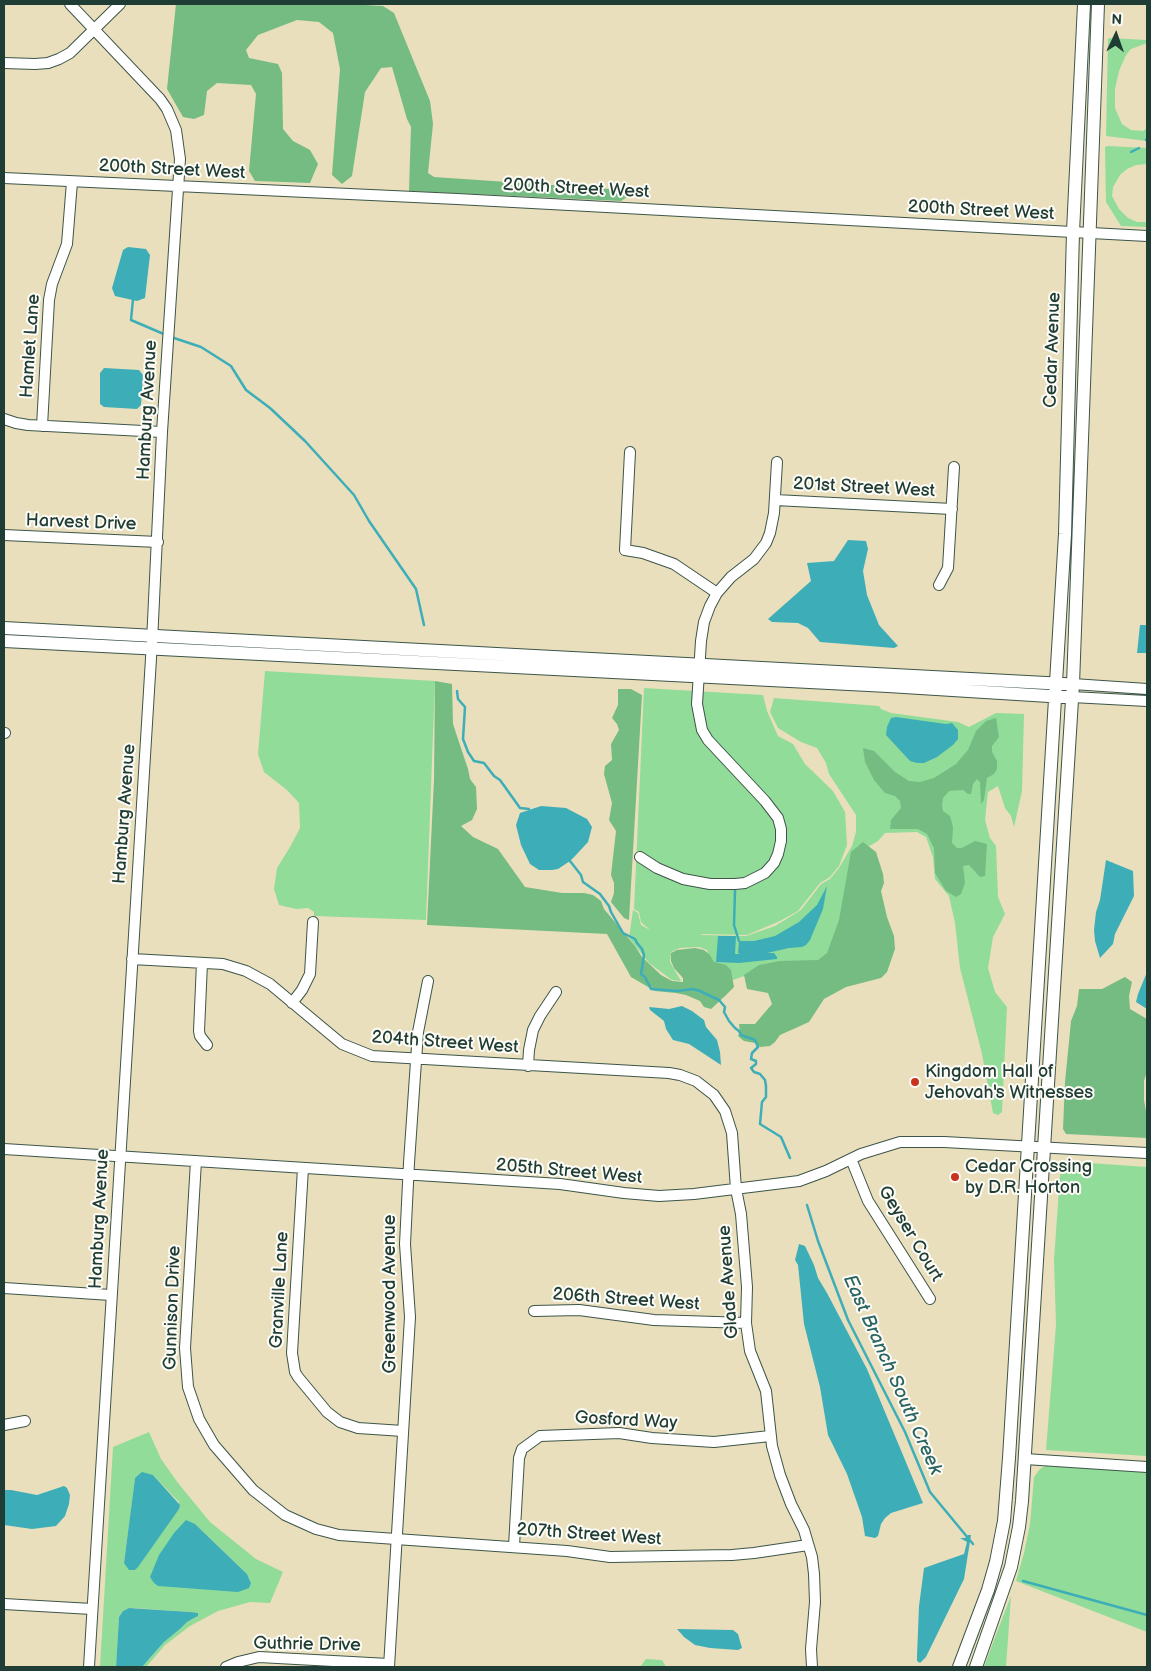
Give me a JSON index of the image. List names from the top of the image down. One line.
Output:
{"streets":{"main road":["Cedar Avenue"],"street":["200th Street West","Hamlet Lane","Hamburg Avenue","201st Street West","Harvest Drive","204th Street West","205th Street West","Geyser Court","Glade Avenue","Granville Lane","Greenwood Avenue","206th Street West","Gunnison Drive","Gosford Way","207th Street West","Guthrie Drive"]},"crossings":[["200th Street West","Hamlet Lane"],["200th Street West","Cedar Avenue"],["200th Street West","Hamburg Avenue"],["Cedar Avenue","205th Street West"],["Hamburg Avenue","Harvest Drive"],["Hamburg Avenue","204th Street West"],["Hamburg Avenue","205th Street West"],["204th Street West","Glade Avenue"],["204th Street West","Greenwood Avenue"],["205th Street West","Geyser Court"],["205th Street West","Glade Avenue"],["205th Street West","Granville Lane"],["205th Street West","Greenwood Avenue"],["205th Street West","Gunnison Drive"],["Glade Avenue","206th Street West"],["Glade Avenue","Gosford Way"],["Glade Avenue","207th Street West"],["Granville Lane","Greenwood Avenue"],["Greenwood Avenue","Gunnison Drive"],["Greenwood Avenue","207th Street West"],["Greenwood Avenue","Guthrie Drive"],["Gunnison Drive","207th Street West"],["Gosford Way","207th Street West"]],"water":["East Branch South Creek"],"places":["Kingdom Hall of Jehovah's Witnesses","Cedar Crossing by D.R. Horton"],"north":"top"}
